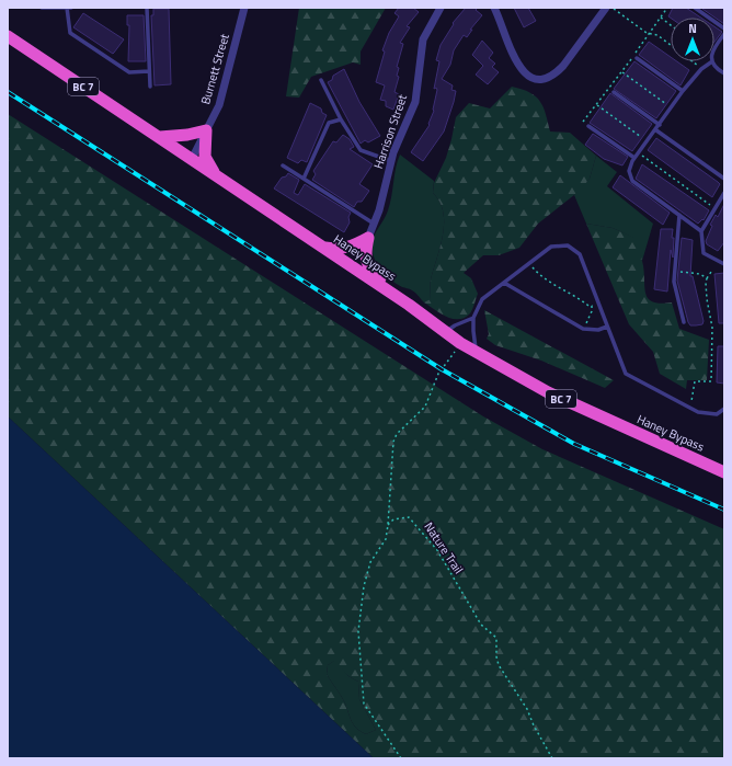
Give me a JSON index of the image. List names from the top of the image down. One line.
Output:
{"streets":{"highway":["BC 7","Haney Bypass"],"street":["Burnett Street","Harrison Street"],"path":["Nature Trail"]},"crossings":[["Burnett Street","Haney Bypass"]],"north":"top"}
